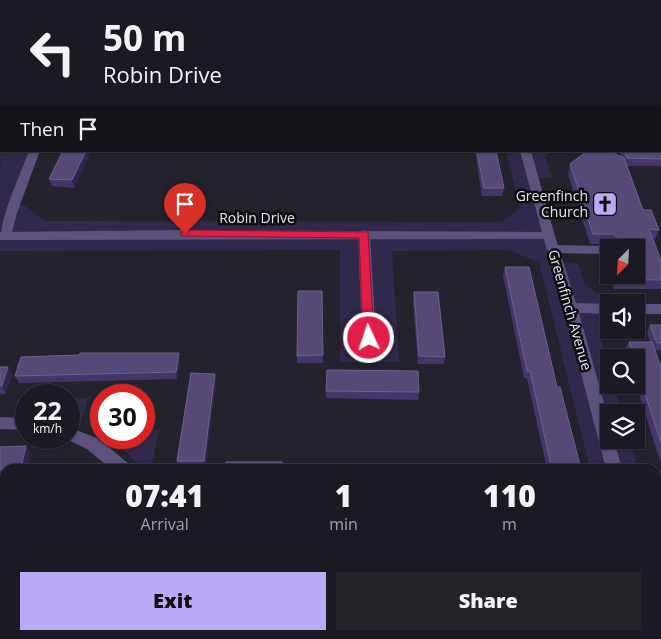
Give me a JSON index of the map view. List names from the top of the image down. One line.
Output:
{"streets":{"street":["Robin Drive","Greenfinch Avenue"]},"crossings":[["Robin Drive","Greenfinch Avenue"]],"places":{"church":["Greenfinch Church"]},"north":"bottom left","page":{"turn":["50 m","Robin Drive"],"then":"Then","speed":"22 km/h","limit":"30","eta":["07:41","Arrival","1","min","110","m"],"buttons":["Exit","Share"]}}
